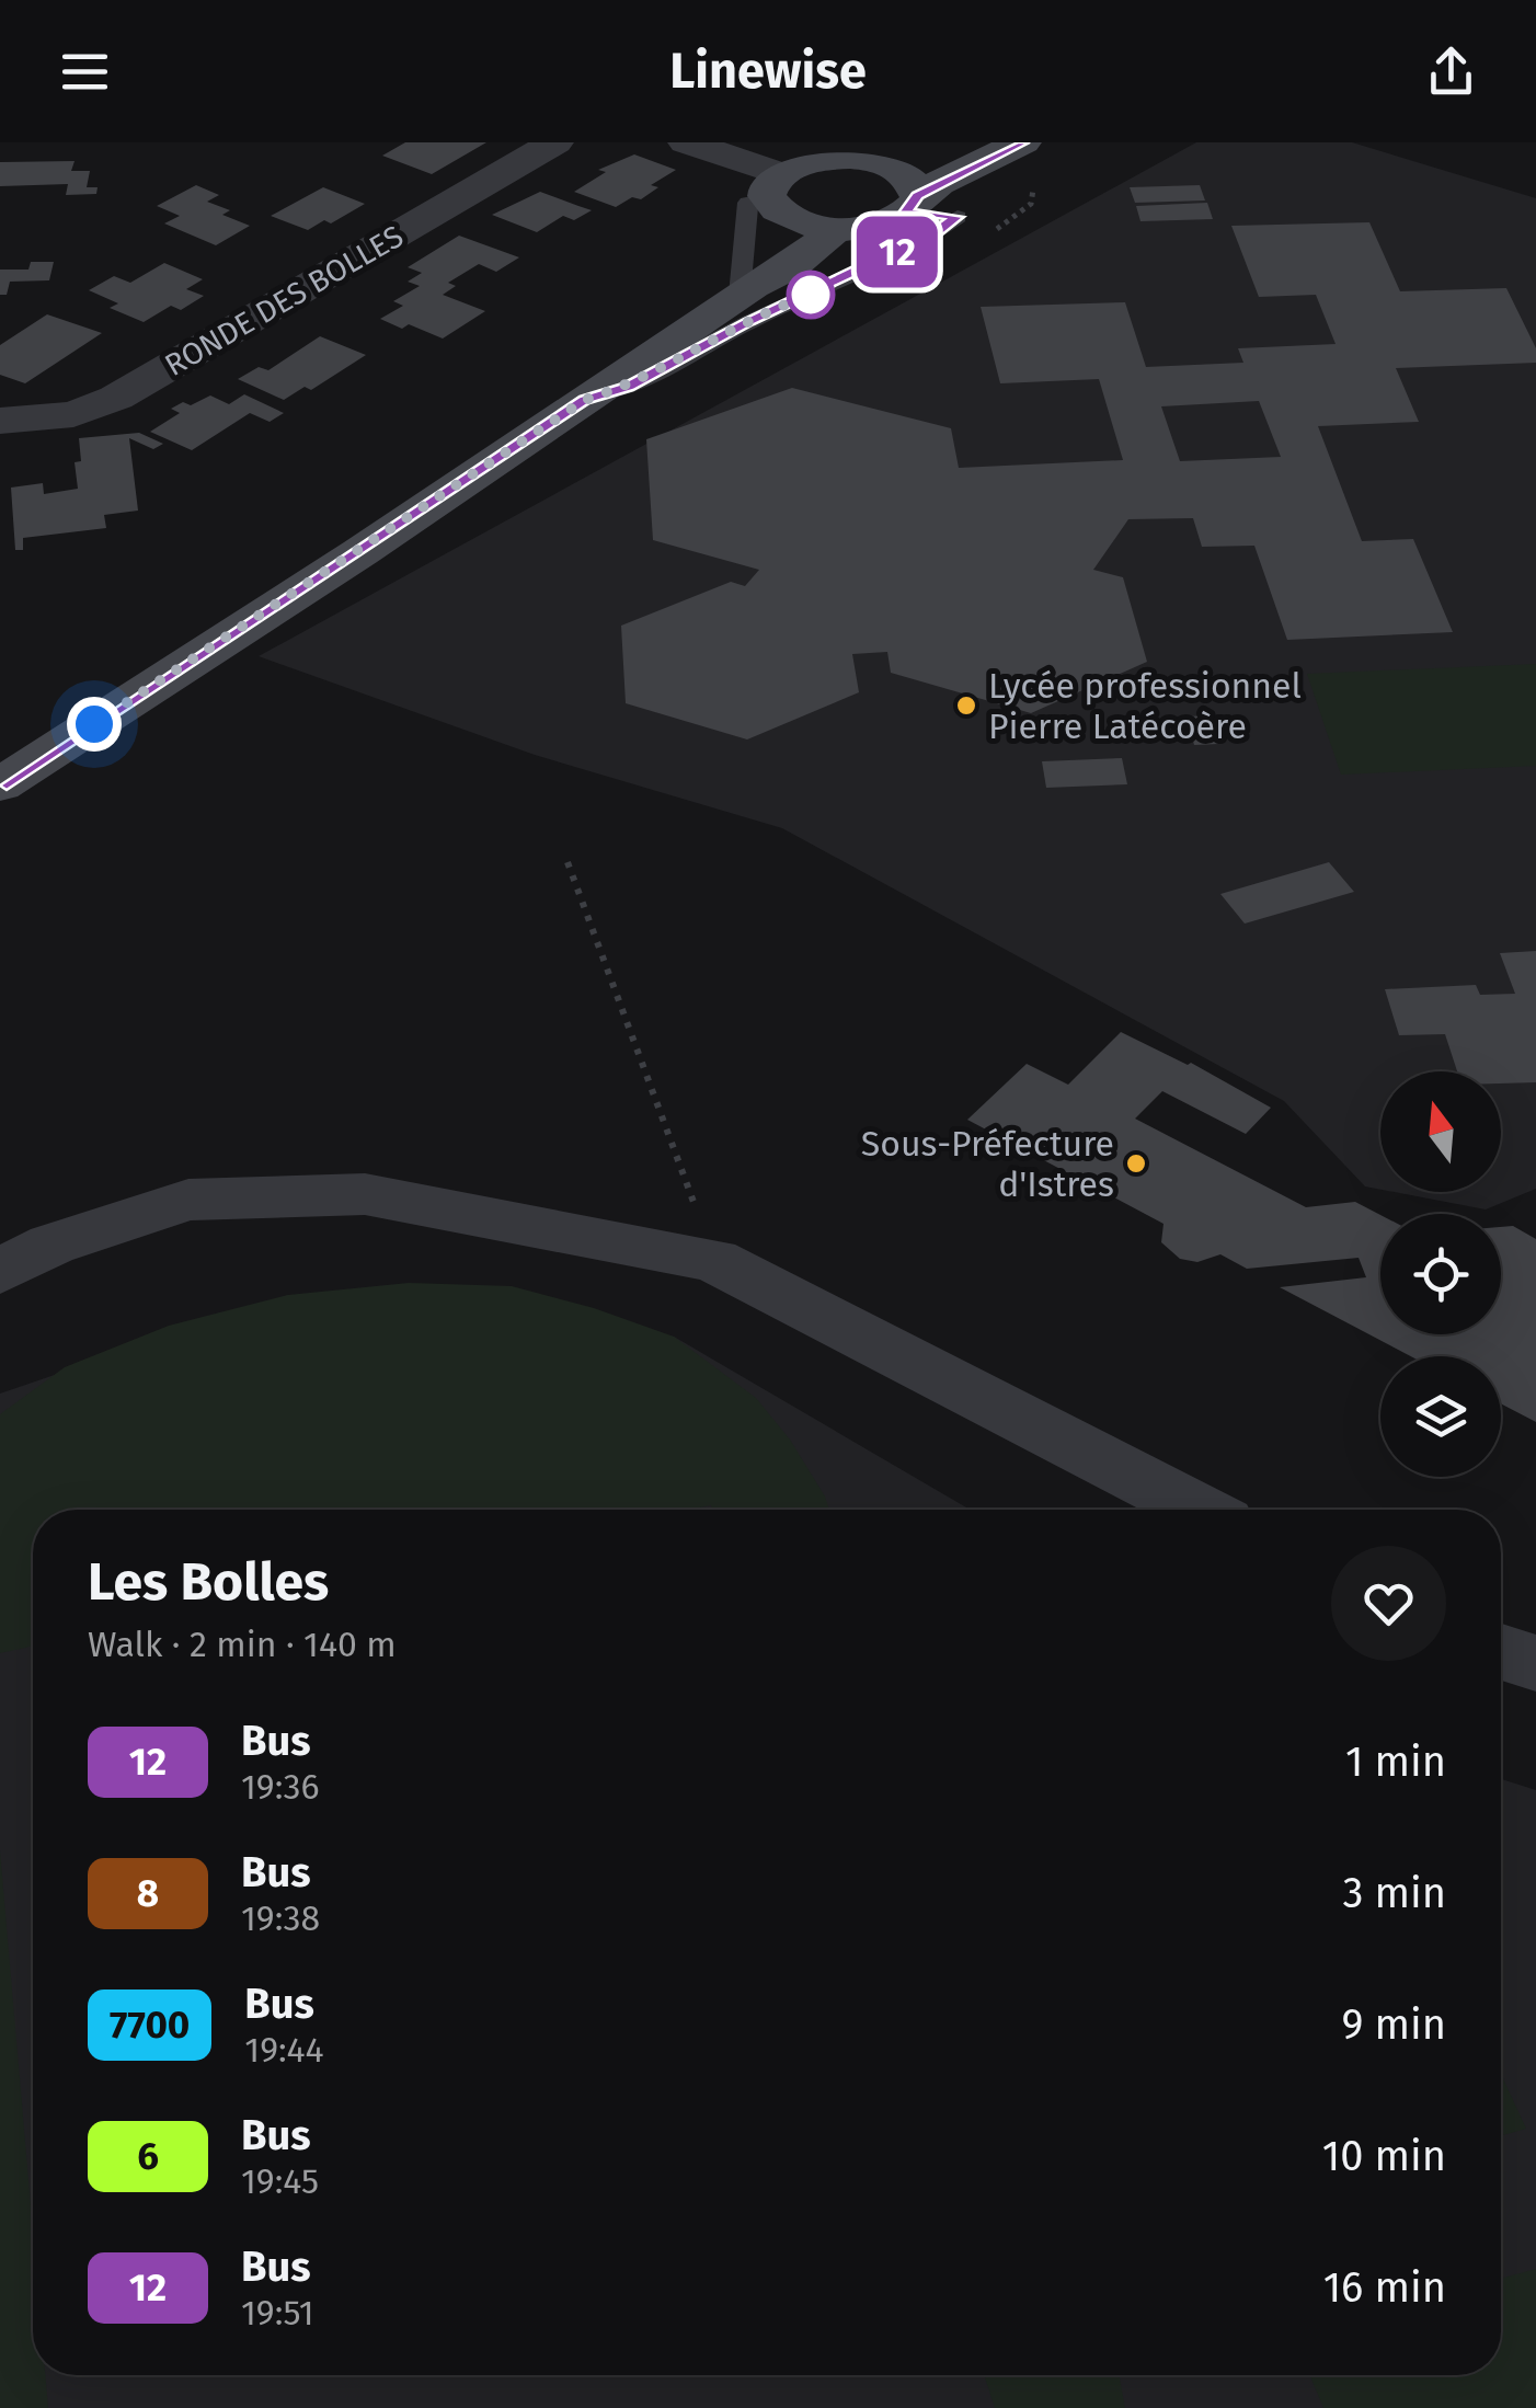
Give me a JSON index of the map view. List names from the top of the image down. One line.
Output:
{"streets":{"street":["RONDE DES BOLLES"]},"places":["Lycée professionnel Pierre Latécoère","Sous-Préfecture d'Istres"],"lines":["bus line 12"],"north":"top","page":{"header":"Linewise","on_map":"12","heading":["Les Bolles","Walk · 2 min · 140 m"],"list":[{"mark":"12","name":"Bus","note":"19:36","value":"1 min"},{"mark":"8","name":"Bus","note":"19:38","value":"3 min"},{"mark":"7700","name":"Bus","note":"19:44","value":"9 min"},{"mark":"6","name":"Bus","note":"19:45","value":"10 min"},{"mark":"12","name":"Bus","note":"19:51","value":"16 min"}]}}
